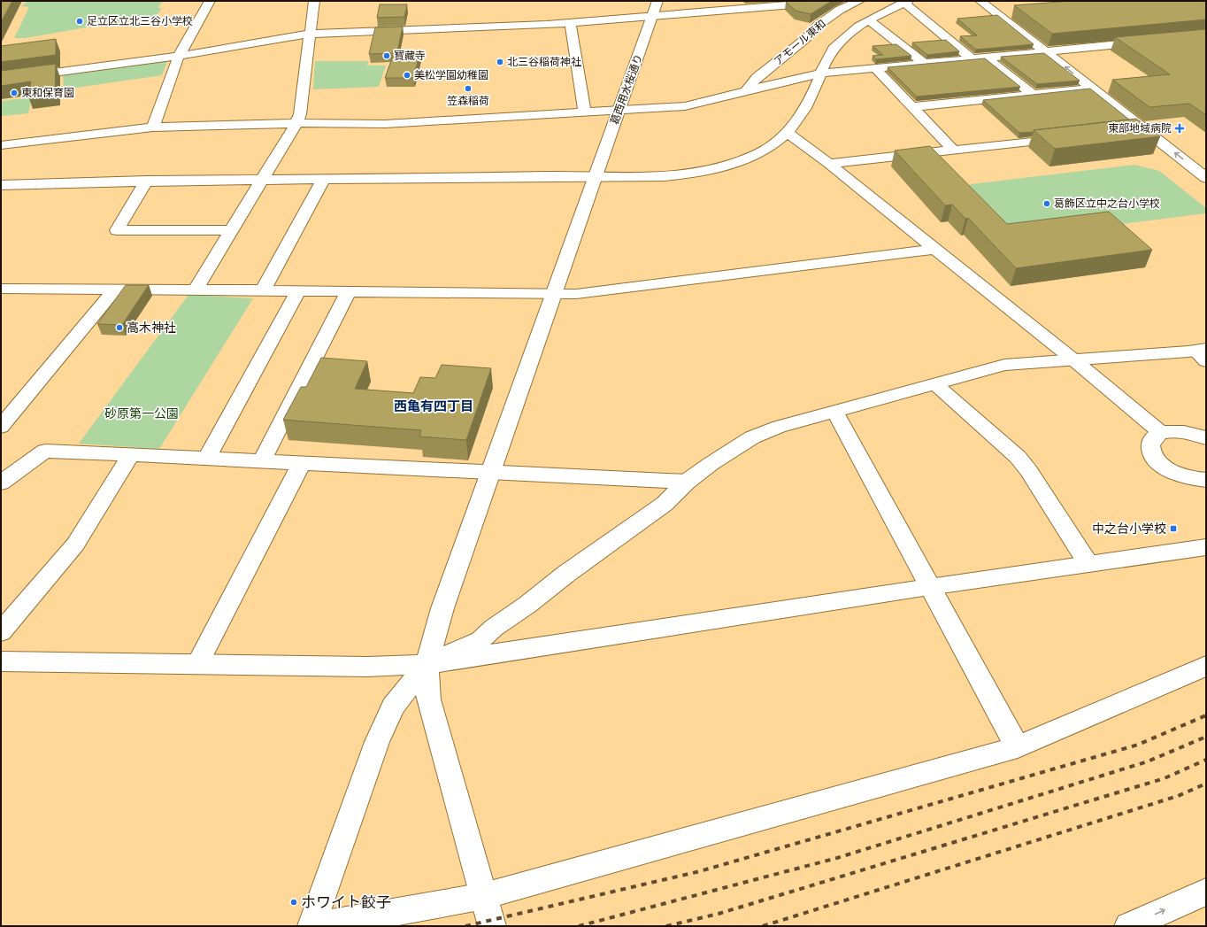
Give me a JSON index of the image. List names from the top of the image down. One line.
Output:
{"streets":{"street":["アモール東和","葛西用水桜通り"]},"districts":["西亀有四丁目"],"parks":["砂原第一公園"],"places":{"other":["足立区立北三谷小学校","寳藏寺","北三谷稲荷神社","美松学園幼稚園","笠森稲荷","東和保育園","葛飾区立中之台小学校","高木神社","ホワイト餃子"],"health":["東部地域病院"],"transit":["中之台小学校"]}}
